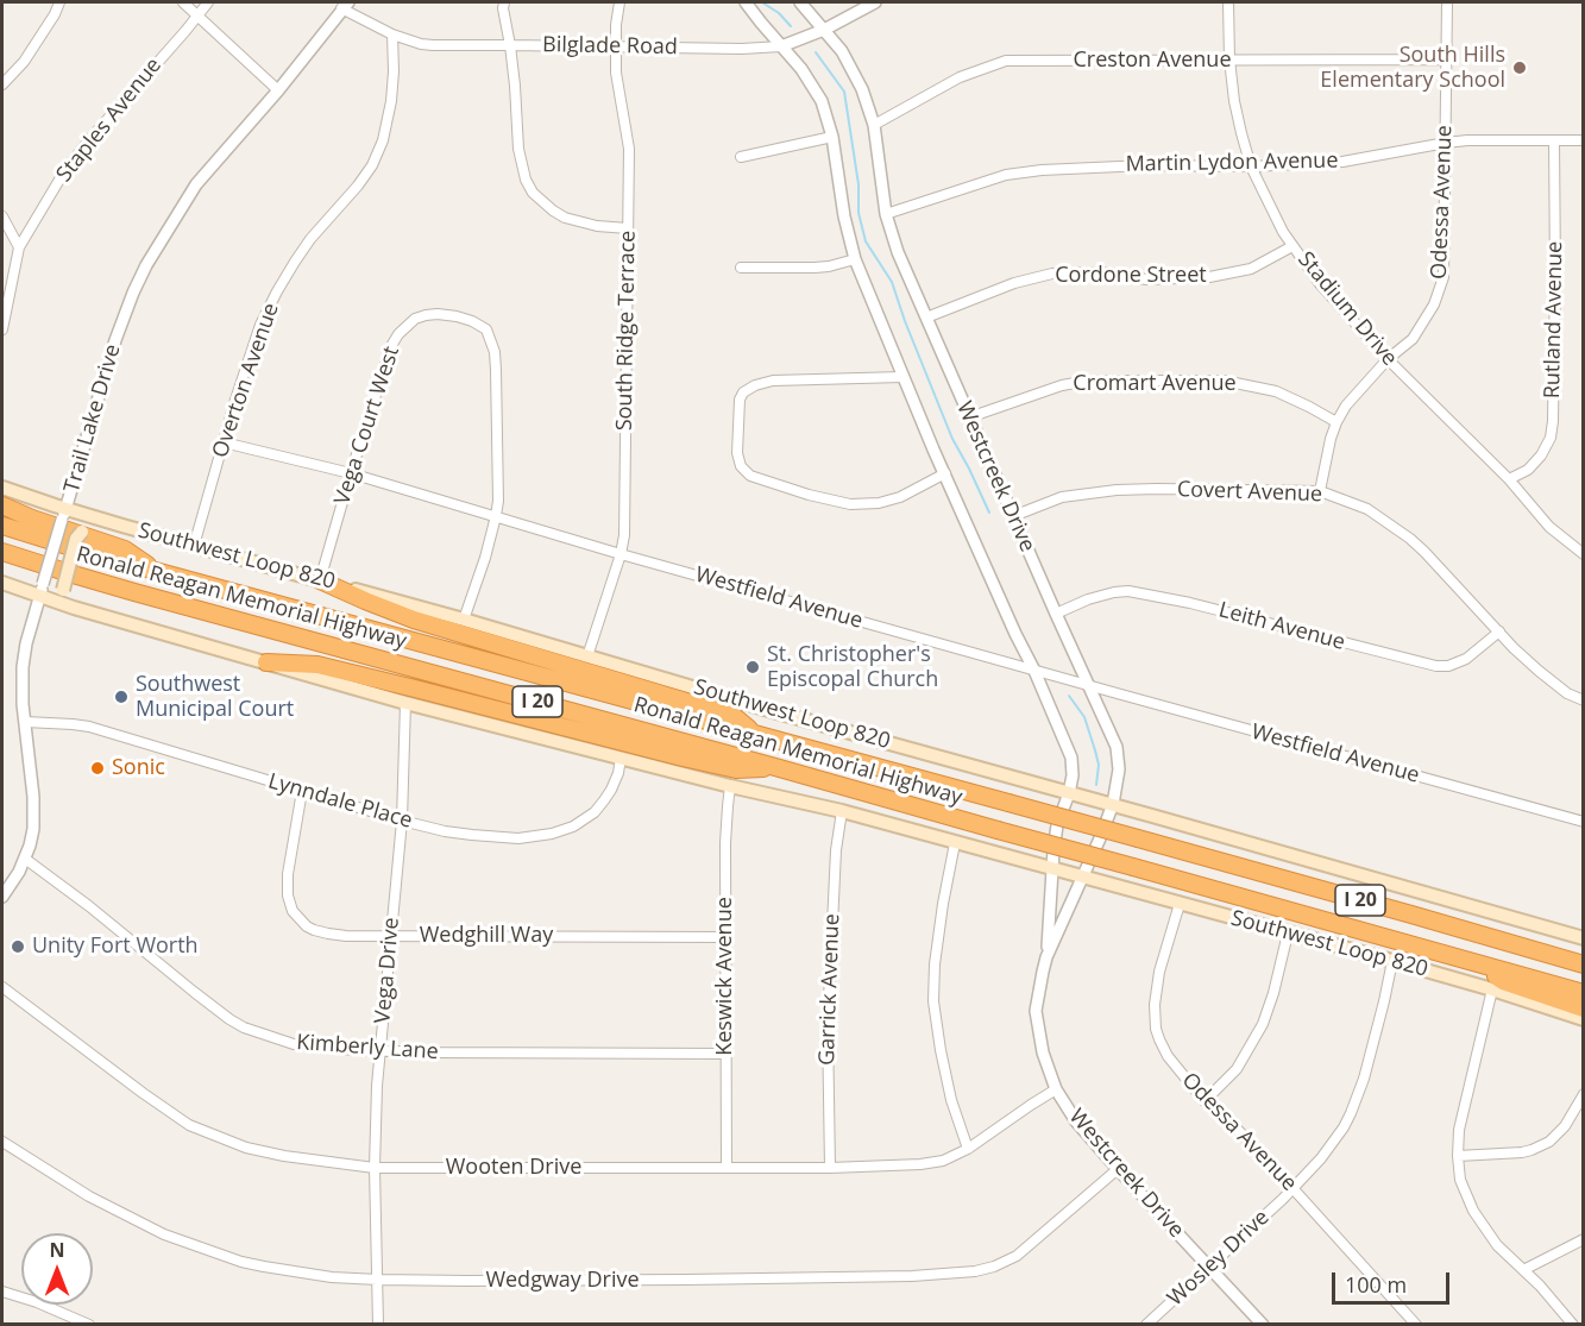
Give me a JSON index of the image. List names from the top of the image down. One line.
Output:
{"streets":{"highway":["Ronald Reagan Memorial Highway","I 20"],"main road":["Southwest Loop 820"],"street":["Bilglade Road","Creston Avenue","Staples Avenue","Martin Lydon Avenue","Odessa Avenue","Cordone Street","Stadium Drive","Rutland Avenue","South Ridge Terrace","Overton Avenue","Cromart Avenue","Trail Lake Drive","Vega Court West","Westcreek Drive","Covert Avenue","Westfield Avenue","Leith Avenue","Lynndale Place","Wedghill Way","Vega Drive","Keswick Avenue","Garrick Avenue","Kimberly Lane","Wooten Drive","Wosley Drive","Wedgway Drive"]},"crossings":[["Bilglade Road","South Ridge Terrace"],["Bilglade Road","Overton Avenue"],["Bilglade Road","Trail Lake Drive"],["Bilglade Road","Westcreek Drive"],["Creston Avenue","Odessa Avenue"],["Creston Avenue","Stadium Drive"],["Creston Avenue","Westcreek Drive"],["Martin Lydon Avenue","Odessa Avenue"],["Martin Lydon Avenue","Stadium Drive"],["Martin Lydon Avenue","Rutland Avenue"],["Martin Lydon Avenue","Westcreek Drive"],["Odessa Avenue","Stadium Drive"],["Odessa Avenue","Cromart Avenue"],["Odessa Avenue","Covert Avenue"],["Odessa Avenue","Southwest Loop 820"],["Odessa Avenue","Wosley Drive"],["Cordone Street","Stadium Drive"],["Cordone Street","Westcreek Drive"],["Stadium Drive","Rutland Avenue"],["South Ridge Terrace","Southwest Loop 820"],["South Ridge Terrace","Westfield Avenue"],["Overton Avenue","Southwest Loop 820"],["Overton Avenue","Westfield Avenue"],["Cromart Avenue","Westcreek Drive"],["Trail Lake Drive","Southwest Loop 820"],["Trail Lake Drive","Lynndale Place"],["Trail Lake Drive","Kimberly Lane"],["Vega Court West","Southwest Loop 820"],["Vega Court West","Westfield Avenue"],["Westcreek Drive","Covert Avenue"],["Westcreek Drive","Southwest Loop 820"],["Westcreek Drive","Westfield Avenue"],["Westcreek Drive","Leith Avenue"],["Westcreek Drive","Wooten Drive"],["Westcreek Drive","Wosley Drive"],["Westcreek Drive","Wedgway Drive"],["Covert Avenue","Leith Avenue"],["Southwest Loop 820","Lynndale Place"],["Southwest Loop 820","Vega Drive"],["Southwest Loop 820","Keswick Avenue"],["Southwest Loop 820","Garrick Avenue"],["Southwest Loop 820","Wosley Drive"],["Lynndale Place","Wedghill Way"],["Lynndale Place","Vega Drive"],["Wedghill Way","Vega Drive"],["Wedghill Way","Keswick Avenue"],["Vega Drive","Kimberly Lane"],["Vega Drive","Wooten Drive"],["Vega Drive","Wedgway Drive"],["Keswick Avenue","Kimberly Lane"],["Keswick Avenue","Wooten Drive"],["Garrick Avenue","Wooten Drive"]],"places":["South Hills Elementary School","St. Christopher's Episcopal Church","Southwest Municipal Court","Sonic","Unity Fort Worth"],"scale_bar":"100 m","north":"top"}
